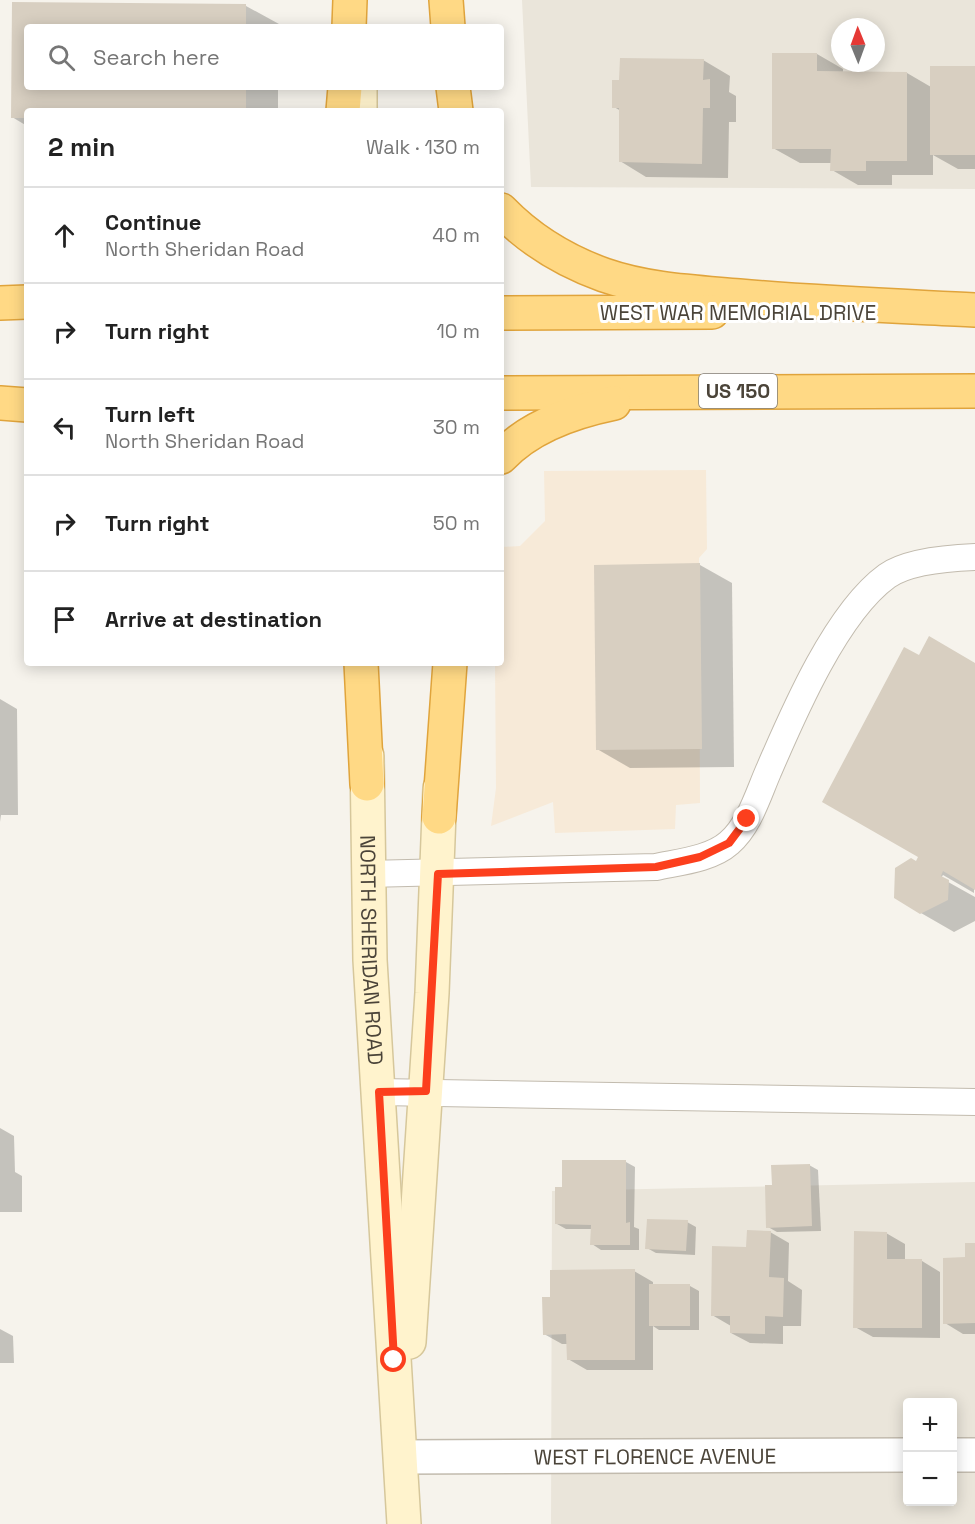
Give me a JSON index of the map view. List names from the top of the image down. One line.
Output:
{"streets":{"highway":["WEST WAR MEMORIAL DRIVE","US 150"],"main road":["NORTH SHERIDAN ROAD"],"street":["WEST FLORENCE AVENUE"]},"crossings":[["NORTH SHERIDAN ROAD","WEST FLORENCE AVENUE"]],"north":"top","page":{"search":"Search here","heading":["2 min","Walk · 130 m"],"list":[["Continue","North Sheridan Road","40 m"],["Turn right","10 m"],["Turn left","North Sheridan Road","30 m"],["Turn right","50 m"],"Arrive at destination"],"map_buttons":["+","−"]}}
